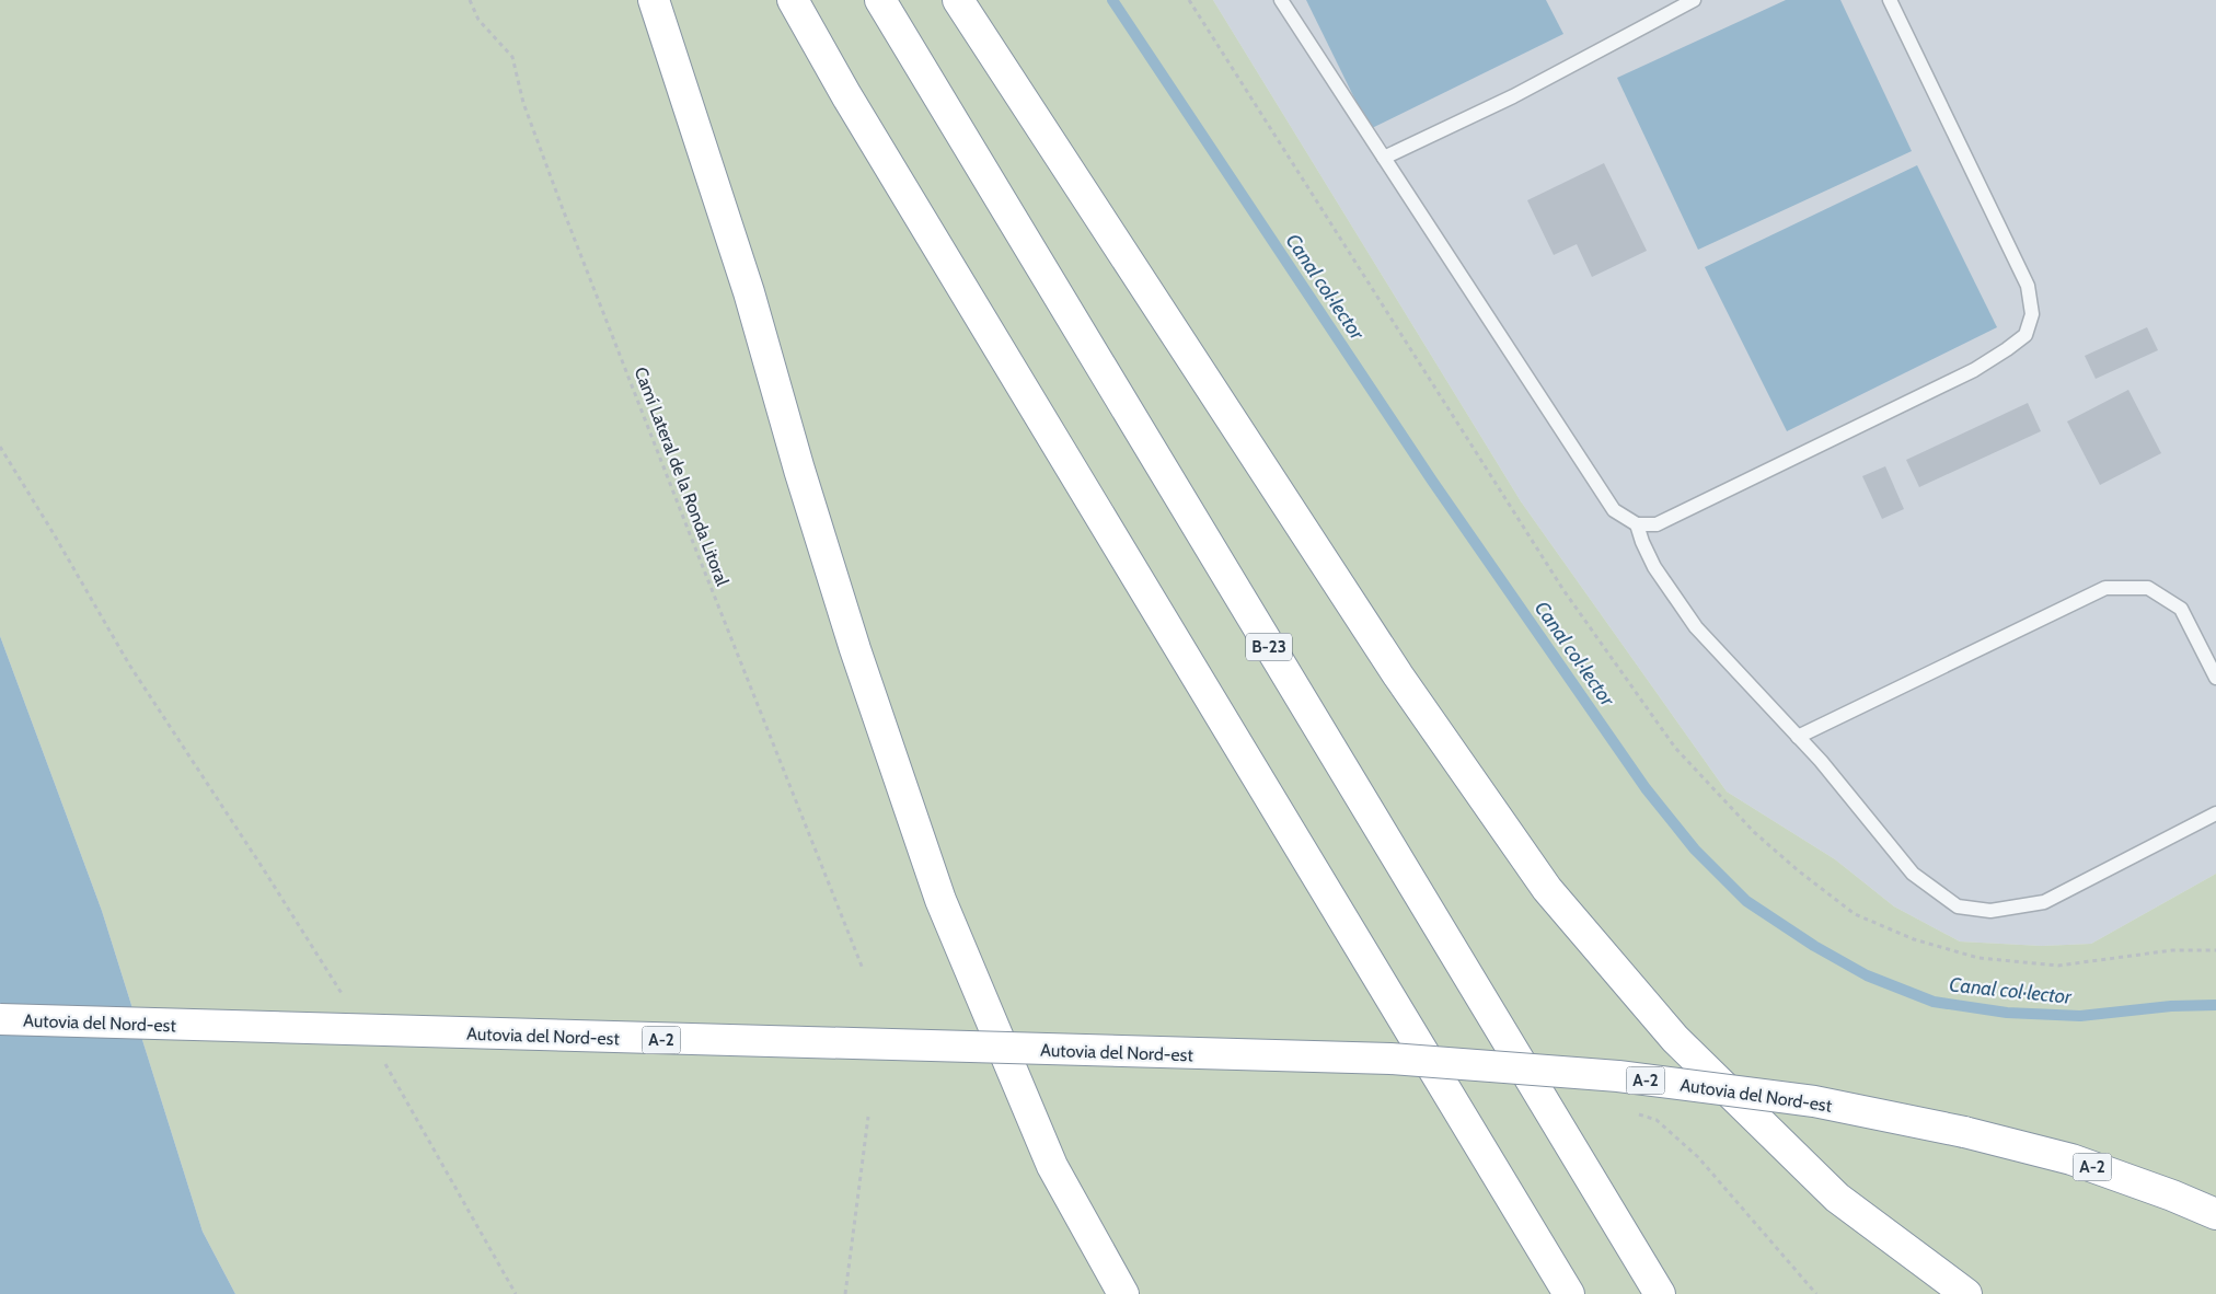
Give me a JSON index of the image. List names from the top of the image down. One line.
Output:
{"streets":{"highway":["B-23","Autovia del Nord-est","A-2"],"path":["Camí Lateral de la Ronda Litoral"]},"water":["Canal col·lector"]}
